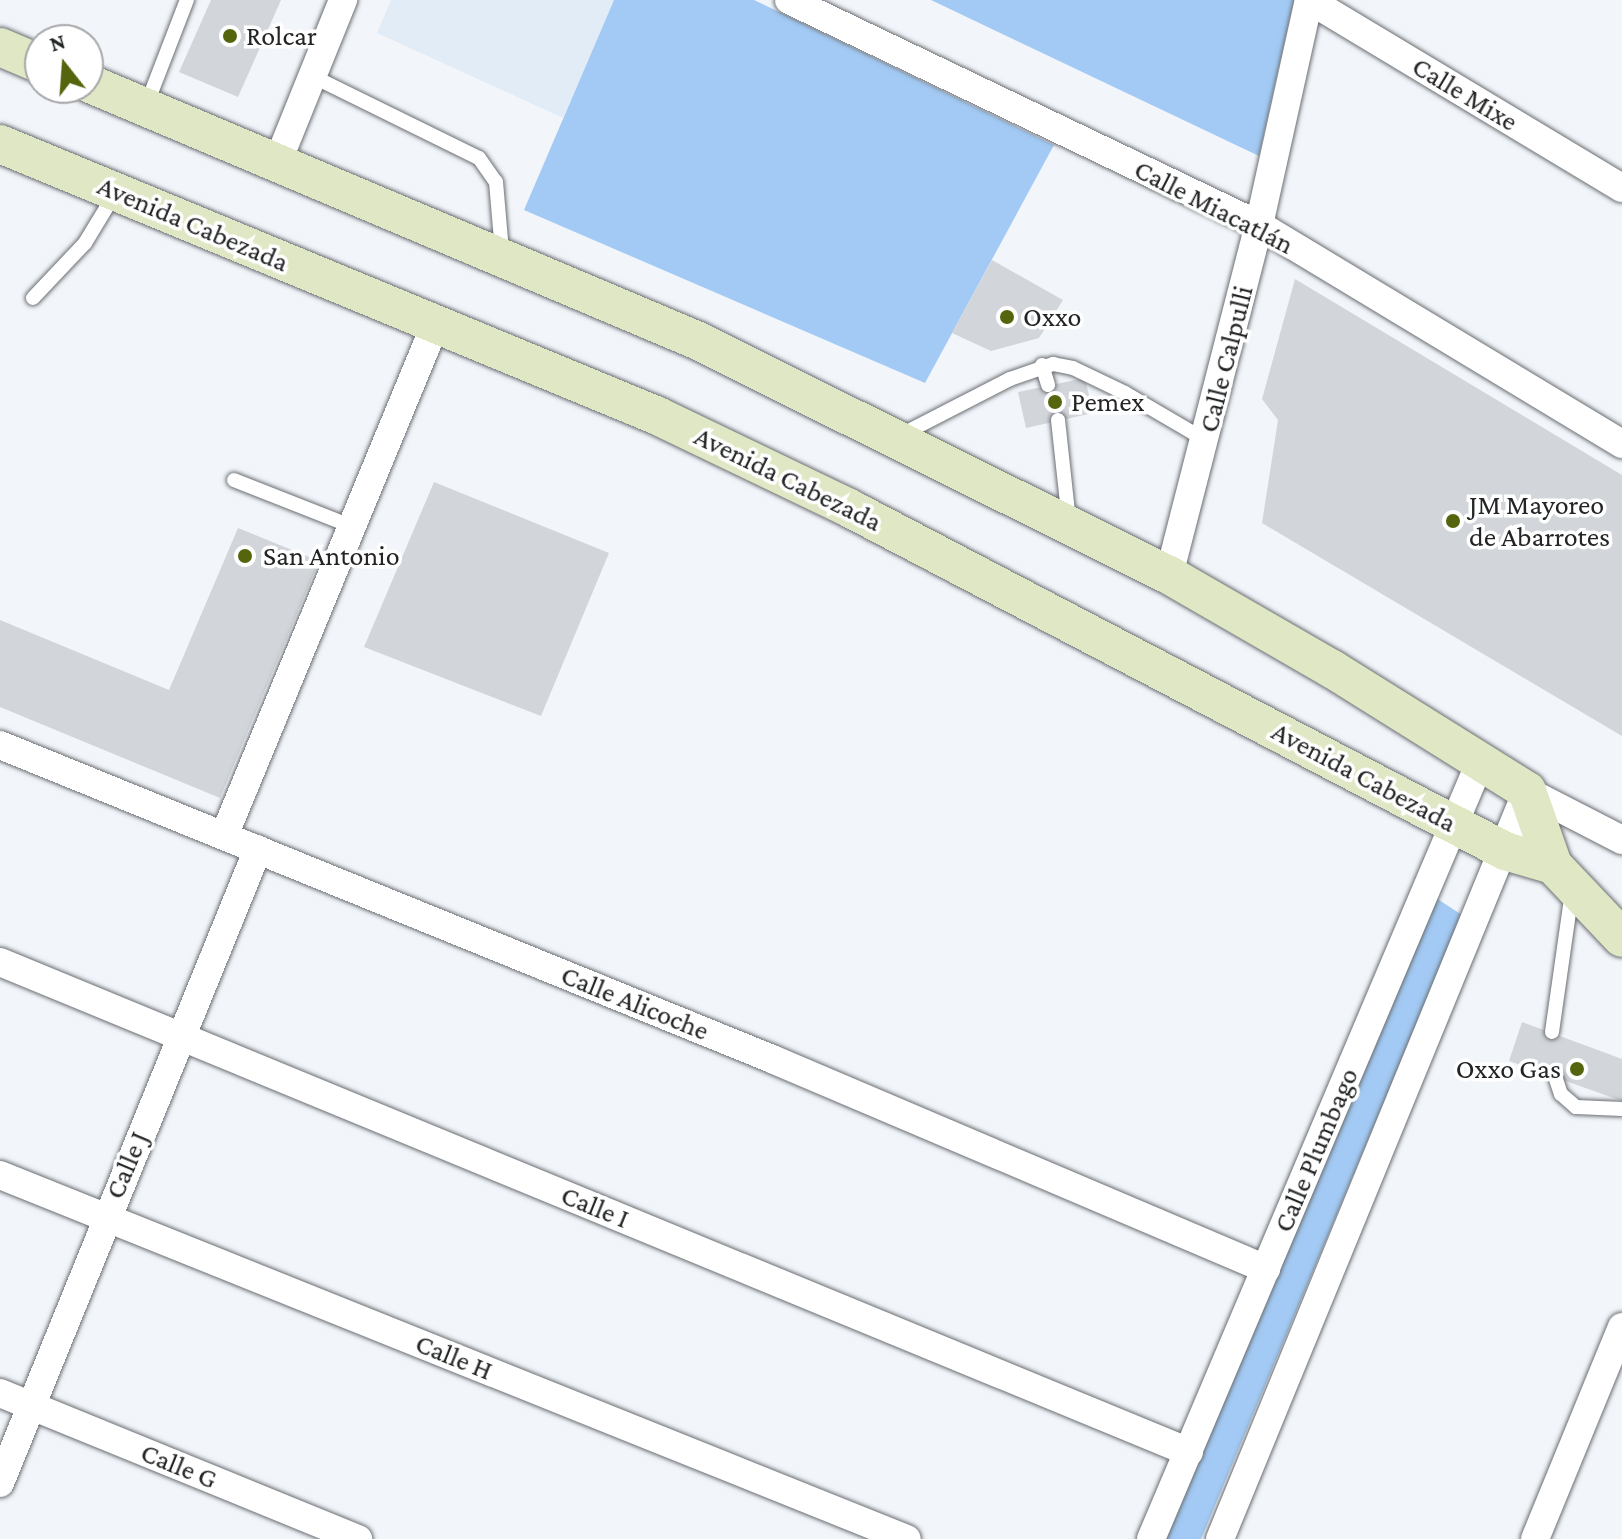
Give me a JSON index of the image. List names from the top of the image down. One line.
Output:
{"streets":{"main road":["Avenida Cabezada"],"street":["Calle Mixe","Calle Miacatlán","Calle Calpulli","Calle Alicoche","Calle Plumbago","Calle J","Calle I","Calle H","Calle G"]},"crossings":[["Calle Mixe","Calle Calpulli"],["Calle Miacatlán","Calle Calpulli"],["Avenida Cabezada","Calle Plumbago"],["Calle Alicoche","Calle Plumbago"],["Calle Alicoche","Calle J"],["Calle Plumbago","Calle I"],["Calle J","Calle I"],["Calle J","Calle H"],["Calle J","Calle G"]],"places":["Rolcar","Oxxo","Pemex","JM Mayoreo de Abarrotes","San Antonio","Oxxo Gas"],"north":"top"}
